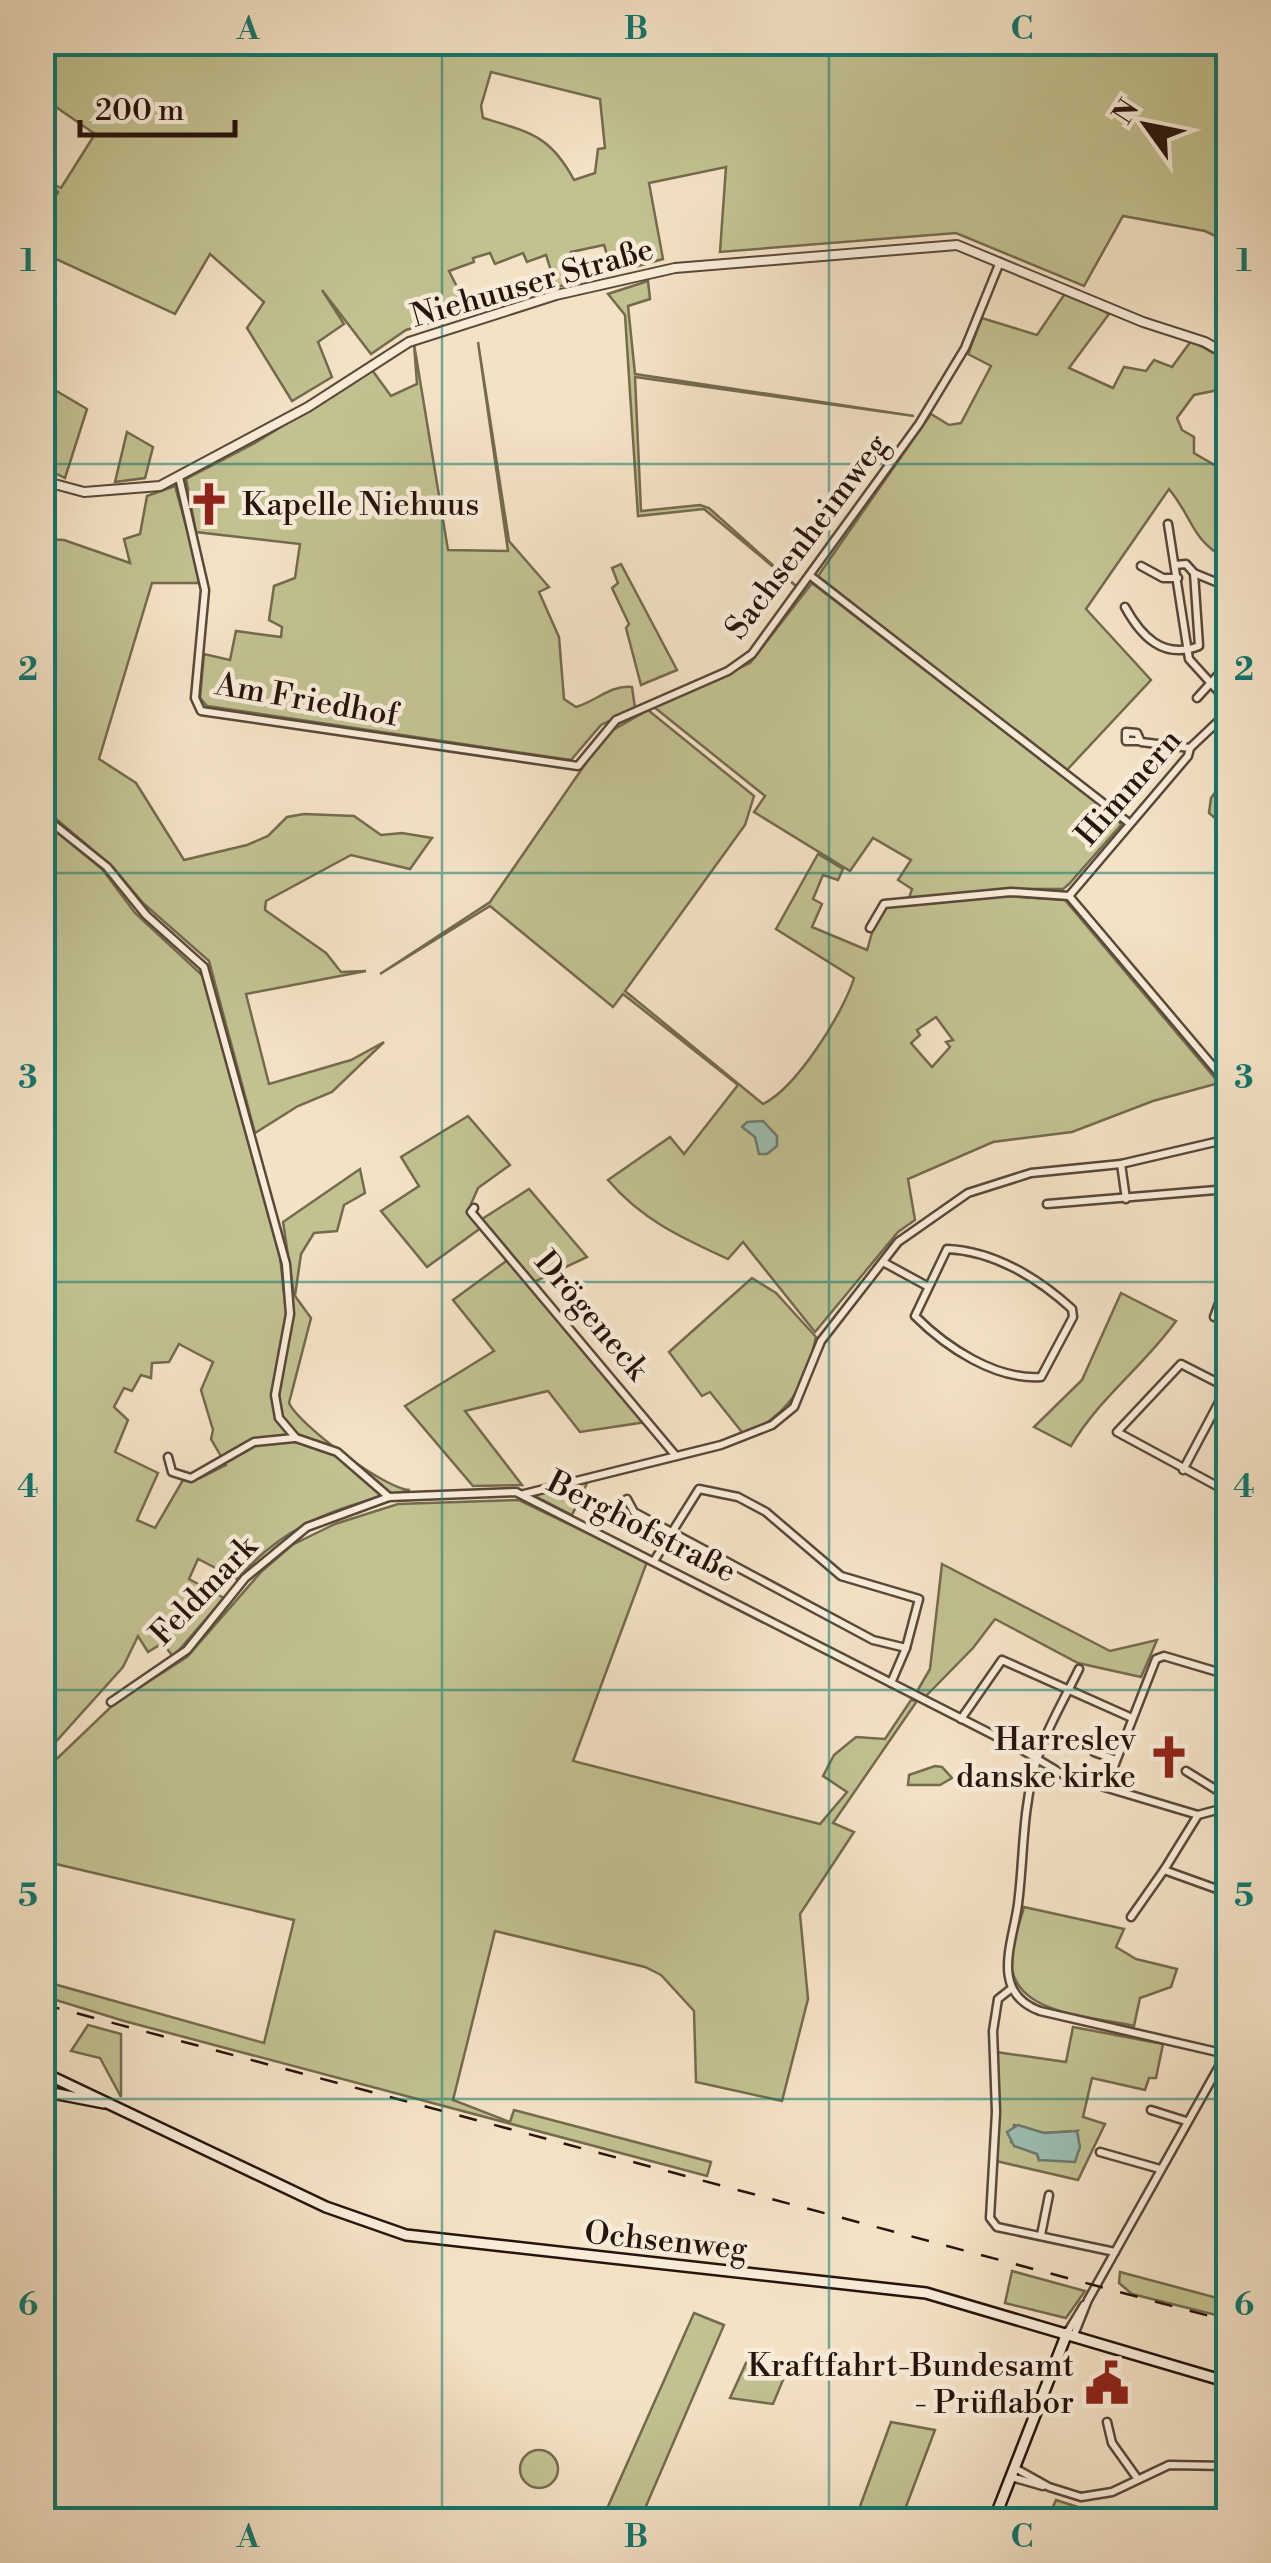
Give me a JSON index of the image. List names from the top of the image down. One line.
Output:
{"streets":{"main road":["Ochsenweg"],"street":["Niehuuser Straße","Sachsenheimweg","Am Friedhof","Himmern","Drögeneck","Berghofstraße","Feldmark"]},"crossings":[["Niehuuser Straße","Sachsenheimweg"],["Niehuuser Straße","Am Friedhof"],["Sachsenheimweg","Am Friedhof"],["Berghofstraße","Feldmark"]],"places":{"church":["Kapelle Niehuus","Harreslev danske kirke"],"public building":["Kraftfahrt-Bundesamt - Prüflabor"]},"scale_bar":"200 m","north":"top left","grid":{"columns":["A","B","C"],"rows":["1","2","3","4","5","6"]}}
